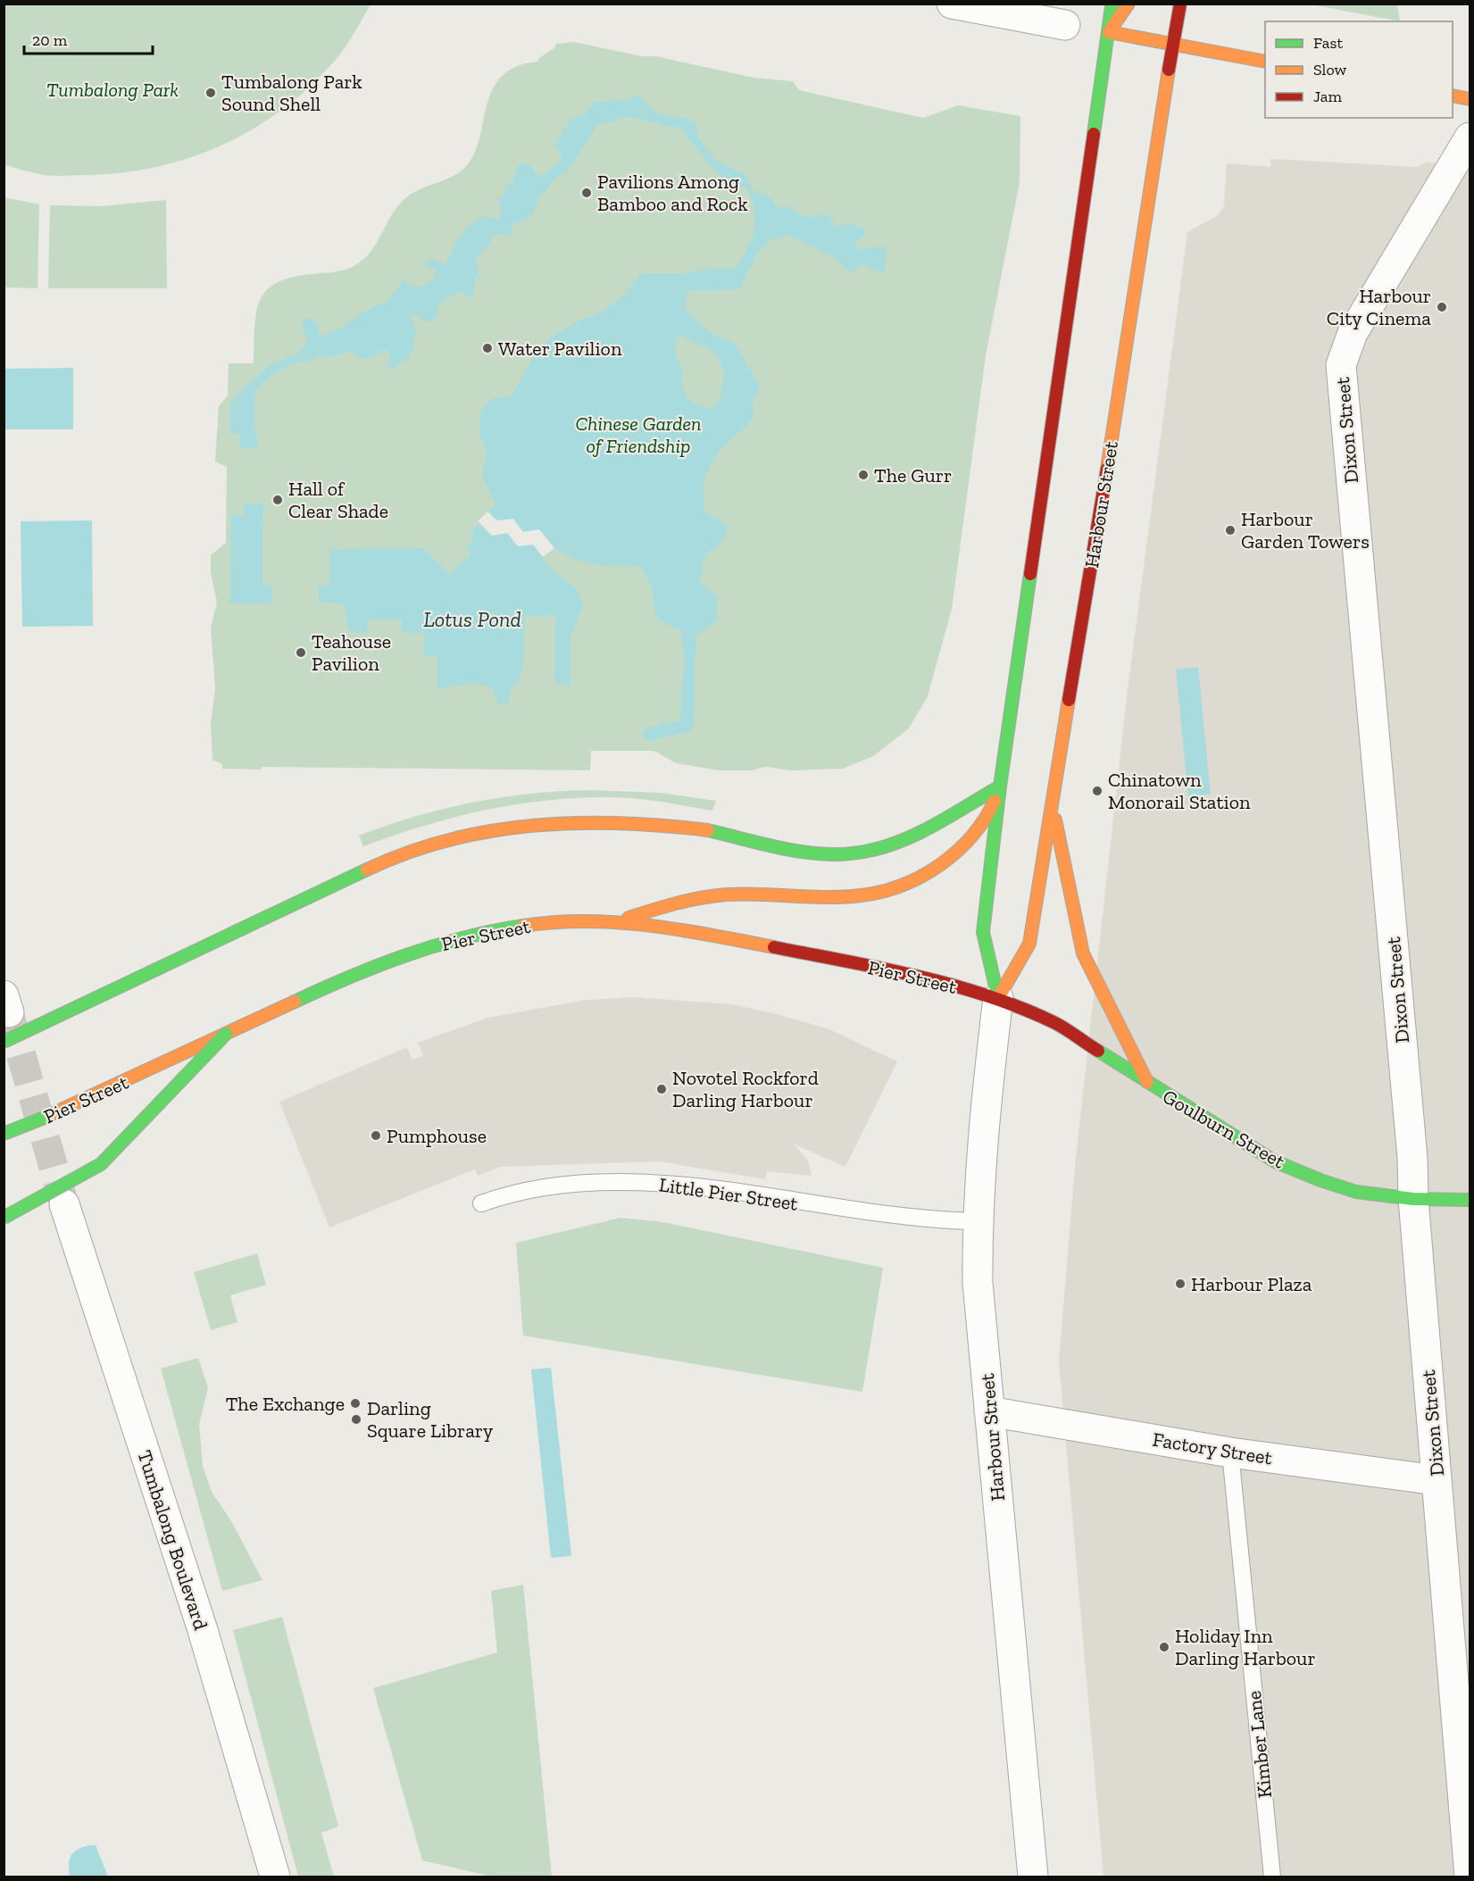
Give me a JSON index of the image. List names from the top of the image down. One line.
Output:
{"streets":{"main road":["Harbour Street","Pier Street","Goulburn Street"],"street":["Dixon Street","Factory Street","Tumbalong Boulevard"],"lane":["Little Pier Street","Kimber Lane"]},"crossings":[["Dixon Street","Goulburn Street"],["Dixon Street","Factory Street"],["Harbour Street","Pier Street"],["Harbour Street","Goulburn Street"],["Harbour Street","Little Pier Street"],["Harbour Street","Factory Street"],["Pier Street","Goulburn Street"],["Factory Street","Kimber Lane"]],"water":["Lotus Pond"],"parks":["Tumbalong Park","Chinese Garden of Friendship"],"places":["Tumbalong Park Sound Shell","Pavilions Among Bamboo and Rock","Harbour City Cinema","Water Pavilion","The Gurr","Hall of Clear Shade","Harbour Garden Towers","Teahouse Pavilion","Chinatown Monorail Station","Novotel Rockford Darling Harbour","Pumphouse","Harbour Plaza","The Exchange","Darling Square Library","Holiday Inn Darling Harbour"],"legend":["Fast","Slow","Jam"],"scale_bar":"20 m"}
